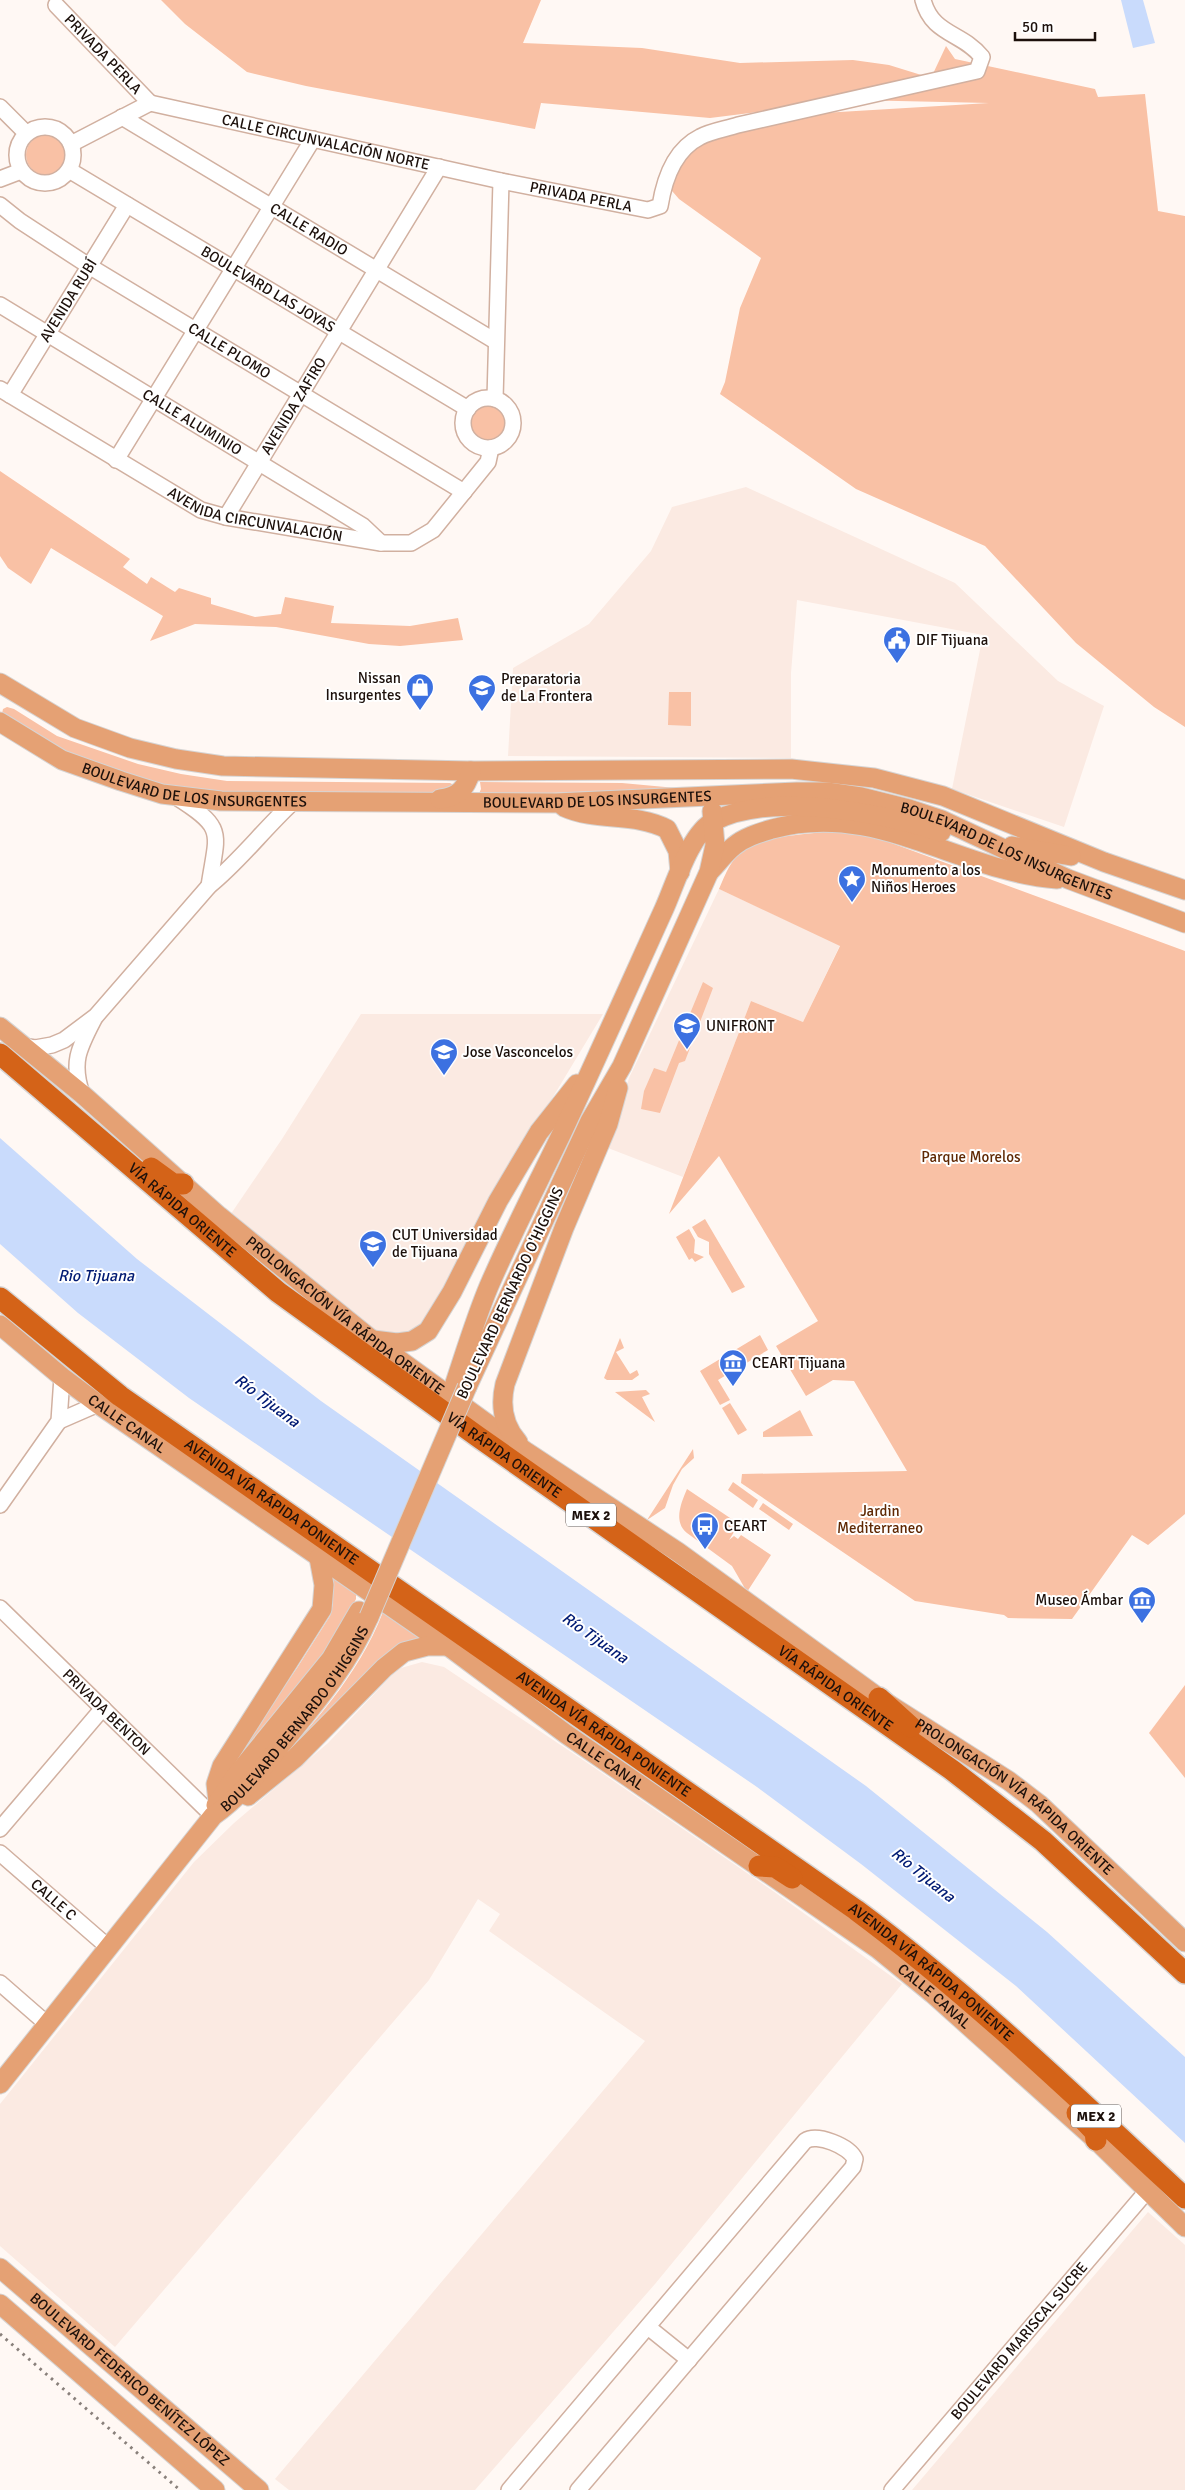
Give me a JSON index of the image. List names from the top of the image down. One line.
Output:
{"streets":{"highway":["VÍA RÁPIDA ORIENTE","AVENIDA VÍA RÁPIDA PONIENTE","MEX 2"],"main road":["BOULEVARD DE LOS INSURGENTES","BOULEVARD BERNARDO O'HIGGINS","PROLONGACIÓN VÍA RÁPIDA ORIENTE","CALLE CANAL","BOULEVARD FEDERICO BENÍTEZ LÓPEZ"],"street":["PRIVADA PERLA","CALLE CIRCUNVALACIÓN NORTE","CALLE RADIO","BOULEVARD LAS JOYAS","AVENIDA RUBÍ","CALLE PLOMO","AVENIDA ZAFIRO","CALLE ALUMINIO","AVENIDA CIRCUNVALACIÓN","PRIVADA BENTON","CALLE C","BOULEVARD MARISCAL SUCRE"]},"crossings":[["PRIVADA PERLA","CALLE CIRCUNVALACIÓN NORTE"],["CALLE CIRCUNVALACIÓN NORTE","AVENIDA ZAFIRO"],["CALLE RADIO","AVENIDA ZAFIRO"],["BOULEVARD LAS JOYAS","AVENIDA RUBÍ"],["BOULEVARD LAS JOYAS","AVENIDA ZAFIRO"],["BOULEVARD LAS JOYAS","AVENIDA CIRCUNVALACIÓN"],["AVENIDA RUBÍ","CALLE PLOMO"],["AVENIDA RUBÍ","CALLE ALUMINIO"],["AVENIDA RUBÍ","AVENIDA CIRCUNVALACIÓN"],["CALLE PLOMO","AVENIDA ZAFIRO"],["CALLE PLOMO","AVENIDA CIRCUNVALACIÓN"],["AVENIDA ZAFIRO","CALLE ALUMINIO"],["AVENIDA ZAFIRO","AVENIDA CIRCUNVALACIÓN"],["CALLE ALUMINIO","AVENIDA CIRCUNVALACIÓN"],["BOULEVARD DE LOS INSURGENTES","BOULEVARD BERNARDO O'HIGGINS"],["BOULEVARD BERNARDO O'HIGGINS","PRIVADA BENTON"],["BOULEVARD BERNARDO O'HIGGINS","CALLE C"],["CALLE CANAL","BOULEVARD MARISCAL SUCRE"]],"water":["Rio Tijuana","Río Tijuana"],"parks":["Parque Morelos","Jardin Mediterraneo"],"places":{"public building":["DIF Tijuana"],"shop":["Nissan Insurgentes"],"school or university":["Preparatoria de La Frontera","UNIFRONT","Jose Vasconcelos","CUT Universidad de Tijuana"],"place":["Monumento a los Niños Heroes"],"museum":["CEART Tijuana","Museo Ámbar"],"bus stop":["CEART"]},"scale_bar":"50 m"}
